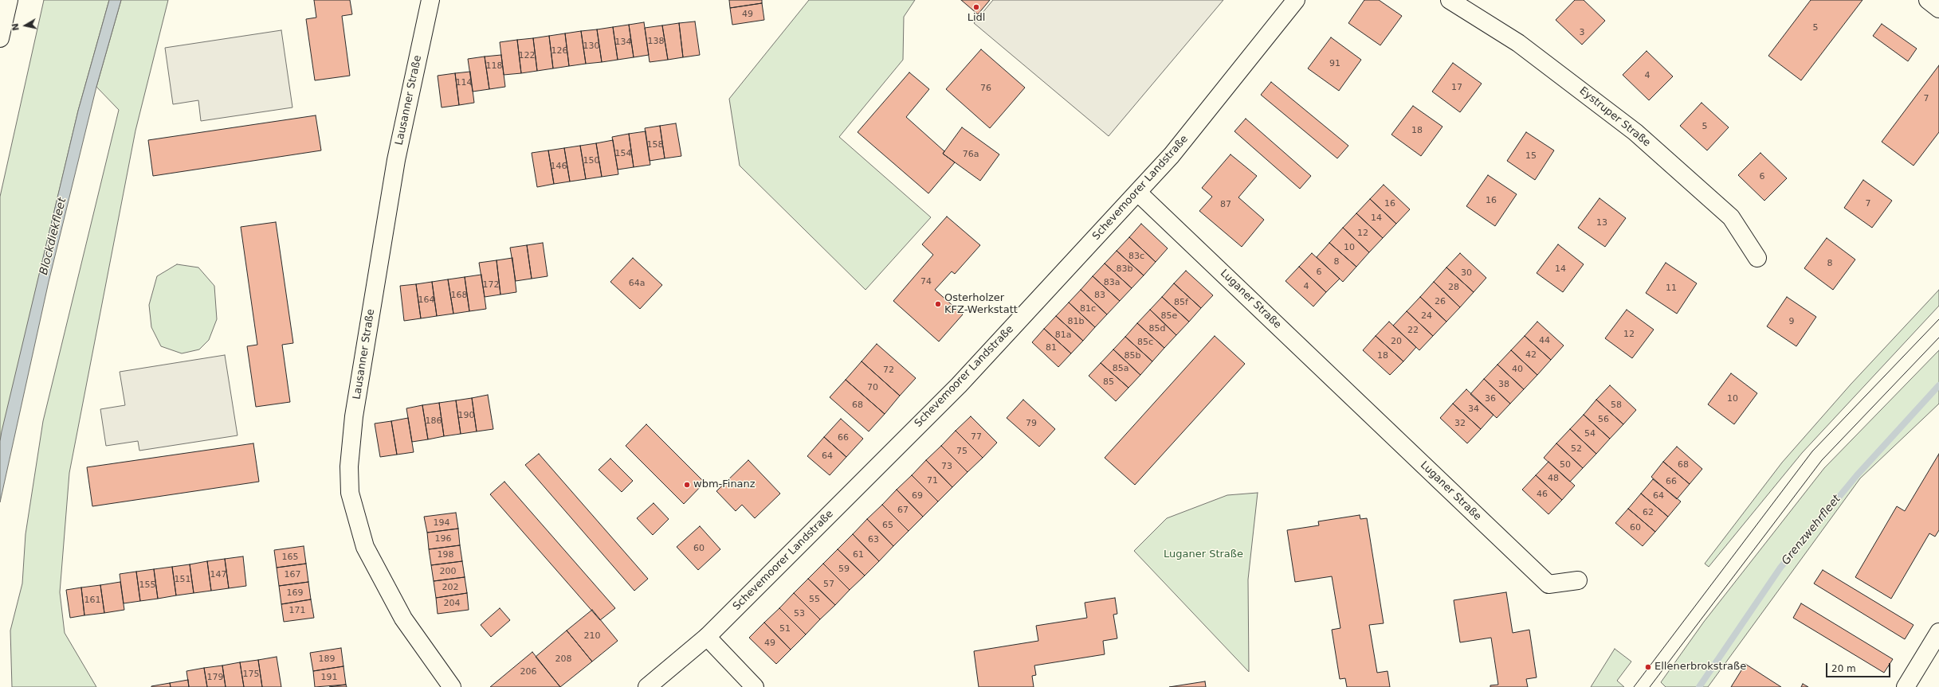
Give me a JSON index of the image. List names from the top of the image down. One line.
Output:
{"streets":{"main road":["Lausanner Straße","Eystruper Straße","Schevemoorer Landstraße","Luganer Straße"]},"crossings":[["Schevemoorer Landstraße","Luganer Straße"]],"water":["Blockdiekfleet","Grenzwehrfleet"],"parks":["Luganer Straße"],"places":["Lidl","Osterholzer KFZ-Werkstatt","wbm-Finanz","Ellenerbrokstraße"],"house_numbers":["49","5","3","138","134","130","126","122","91","118","4","114","17","76","7","5","18","158","154","76a","15","150","146","6","16","16","7","87","14","13","12","10","83c","8","8","83b","14","6","30","74","83a","64a","172","4","28","11","168","83","164","26","85f","81c","85e","24","81b","9","85d","22","12","81a","44","20","85c","81","42","85b","18","85a","40","72","85","38","70","36","10","68","58","34","190","56","186","79","32","54","77","66","52","75","64","50","68","73","48","71","66","46","69","64","67","62","194","65","60","196","63","60","198","61","165","59","200","147","167","151","57","155","202","169","55","161","204","171","53","51","210","49","189","208","206","175","179","191"],"scale_bar":"20 m","north":"left"}
